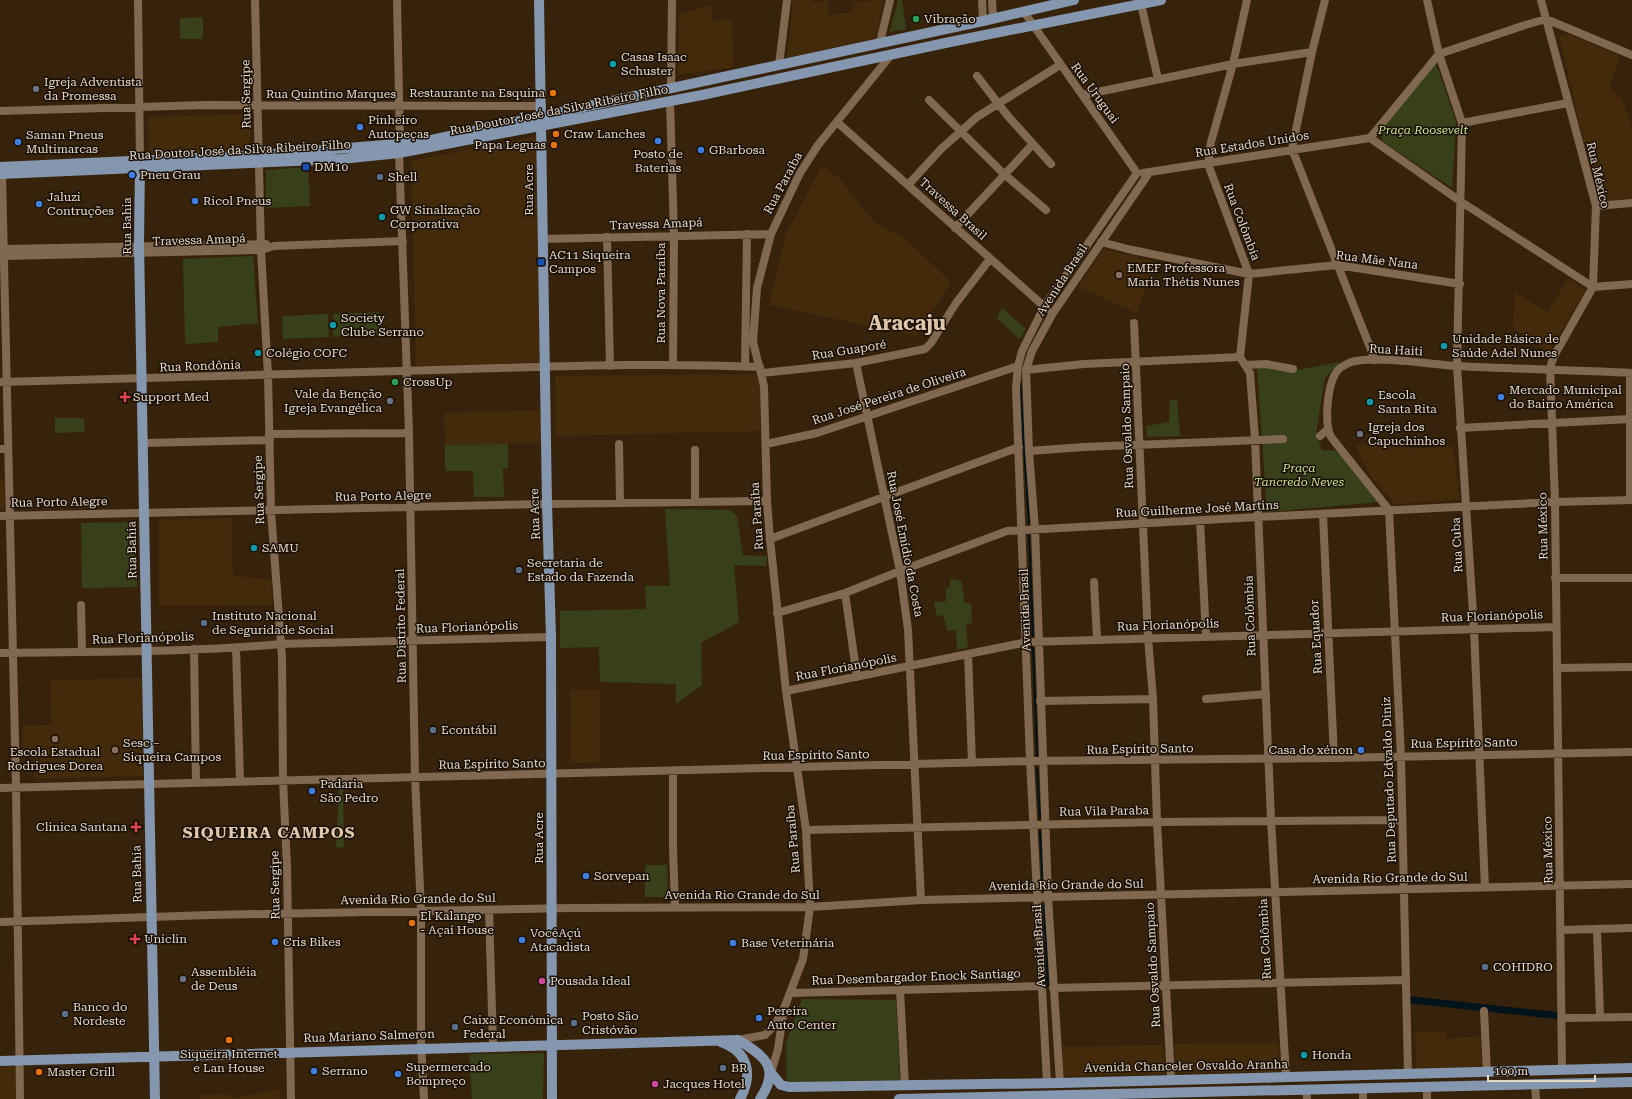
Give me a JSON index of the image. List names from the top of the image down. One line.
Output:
{"streets":{"main road":["Rua Doutor José da Silva Ribeiro Filho","Rua Acre","Rua Bahia","Rua Mariano Salmeron","Avenida Chanceler Osvaldo Aranha"],"street":["Rua Uruguai","Rua Sergipe","Rua Quintino Marques","Rua Estados Unidos","Rua México","Rua Paraíba","Travessa Brasil","Rua Colômbia","Travessa Amapá","Rua Mãe Nana","Avenida Brasil","Rua Nova Paraíba","Rua Guaporé","Rua Haiti","Rua Rondônia","Rua José Pereira de Oliveira","Rua Osvaldo Sampaio","Rua Porto Alegre","Rua Guilherme José Martins","Rua José Emídio da Costa","Rua Cuba","Rua Florianópolis","Rua Distrito Federal","Rua Equador","Rua Espírito Santo","Rua Deputado Edvaldo Diniz","Rua Vila Paraba","Avenida Rio Grande do Sul","Rua Desembargador Enock Santiago"]},"crossings":[["Rua Uruguai","Rua Doutor José da Silva Ribeiro Filho"],["Rua Uruguai","Rua Estados Unidos"],["Rua Uruguai","Avenida Brasil"],["Rua Sergipe","Rua Quintino Marques"],["Rua Sergipe","Rua Doutor José da Silva Ribeiro Filho"],["Rua Sergipe","Travessa Amapá"],["Rua Sergipe","Rua Rondônia"],["Rua Sergipe","Rua Porto Alegre"],["Rua Sergipe","Rua Florianópolis"],["Rua Sergipe","Rua Espírito Santo"],["Rua Sergipe","Avenida Rio Grande do Sul"],["Rua Sergipe","Rua Mariano Salmeron"],["Rua Quintino Marques","Rua Doutor José da Silva Ribeiro Filho"],["Rua Quintino Marques","Rua Acre"],["Rua Quintino Marques","Rua Bahia"],["Rua Quintino Marques","Rua Distrito Federal"],["Rua Doutor José da Silva Ribeiro Filho","Rua Paraíba"],["Rua Doutor José da Silva Ribeiro Filho","Rua Acre"],["Rua Doutor José da Silva Ribeiro Filho","Rua Bahia"],["Rua Doutor José da Silva Ribeiro Filho","Rua Nova Paraíba"],["Rua Doutor José da Silva Ribeiro Filho","Rua Distrito Federal"],["Rua Estados Unidos","Rua Colômbia"],["Rua Estados Unidos","Avenida Brasil"],["Rua México","Rua Haiti"],["Rua México","Rua Guilherme José Martins"],["Rua México","Rua Florianópolis"],["Rua México","Rua Espírito Santo"],["Rua México","Avenida Rio Grande do Sul"],["Rua México","Avenida Chanceler Osvaldo Aranha"],["Rua Paraíba","Travessa Brasil"],["Rua Paraíba","Travessa Amapá"],["Rua Paraíba","Rua Guaporé"],["Rua Paraíba","Rua José Pereira de Oliveira"],["Rua Paraíba","Rua Porto Alegre"],["Rua Paraíba","Rua Guilherme José Martins"],["Rua Paraíba","Rua Florianópolis"],["Rua Paraíba","Rua Espírito Santo"],["Rua Paraíba","Rua Vila Paraba"],["Rua Paraíba","Avenida Rio Grande do Sul"],["Rua Paraíba","Rua Desembargador Enock Santiago"],["Rua Acre","Travessa Amapá"],["Rua Acre","Rua Guaporé"],["Rua Acre","Rua Rondônia"],["Rua Acre","Rua Porto Alegre"],["Rua Acre","Rua Florianópolis"],["Rua Acre","Rua Espírito Santo"],["Rua Acre","Avenida Rio Grande do Sul"],["Rua Acre","Rua Mariano Salmeron"],["Travessa Brasil","Avenida Brasil"],["Travessa Brasil","Rua Guaporé"],["Rua Colômbia","Rua Mãe Nana"],["Rua Colômbia","Rua Guilherme José Martins"],["Rua Colômbia","Rua Florianópolis"],["Rua Colômbia","Rua Espírito Santo"],["Rua Colômbia","Rua Vila Paraba"],["Rua Colômbia","Avenida Rio Grande do Sul"],["Rua Colômbia","Avenida Chanceler Osvaldo Aranha"],["Travessa Amapá","Rua Bahia"],["Travessa Amapá","Rua Nova Paraíba"],["Travessa Amapá","Rua Distrito Federal"],["Rua Bahia","Rua Rondônia"],["Rua Bahia","Rua Porto Alegre"],["Rua Bahia","Rua Florianópolis"],["Rua Bahia","Rua Espírito Santo"],["Rua Bahia","Avenida Rio Grande do Sul"],["Rua Bahia","Rua Mariano Salmeron"],["Rua Mãe Nana","Avenida Brasil"],["Rua Mãe Nana","Rua Cuba"],["Avenida Brasil","Rua José Pereira de Oliveira"],["Avenida Brasil","Rua Guilherme José Martins"],["Avenida Brasil","Rua Florianópolis"],["Avenida Brasil","Rua Espírito Santo"],["Avenida Brasil","Rua Vila Paraba"],["Avenida Brasil","Avenida Rio Grande do Sul"],["Avenida Brasil","Rua Desembargador Enock Santiago"],["Avenida Brasil","Avenida Chanceler Osvaldo Aranha"],["Rua Nova Paraíba","Rua Guaporé"],["Rua Guaporé","Rua Rondônia"],["Rua Guaporé","Rua José Emídio da Costa"],["Rua Haiti","Rua Cuba"],["Rua Rondônia","Rua Distrito Federal"],["Rua José Pereira de Oliveira","Rua José Emídio da Costa"],["Rua Osvaldo Sampaio","Rua Guilherme José Martins"],["Rua Osvaldo Sampaio","Rua Florianópolis"],["Rua Osvaldo Sampaio","Rua Espírito Santo"],["Rua Osvaldo Sampaio","Rua Vila Paraba"],["Rua Osvaldo Sampaio","Avenida Rio Grande do Sul"],["Rua Osvaldo Sampaio","Avenida Chanceler Osvaldo Aranha"],["Rua Porto Alegre","Rua Distrito Federal"],["Rua Guilherme José Martins","Rua José Emídio da Costa"],["Rua Guilherme José Martins","Rua Cuba"],["Rua Guilherme José Martins","Rua Equador"],["Rua Guilherme José Martins","Rua Deputado Edvaldo Diniz"],["Rua José Emídio da Costa","Rua Florianópolis"],["Rua José Emídio da Costa","Rua Espírito Santo"],["Rua José Emídio da Costa","Rua Vila Paraba"],["Rua José Emídio da Costa","Avenida Rio Grande do Sul"],["Rua Cuba","Rua Florianópolis"],["Rua Cuba","Rua Espírito Santo"],["Rua Cuba","Avenida Rio Grande do Sul"],["Rua Florianópolis","Rua Distrito Federal"],["Rua Florianópolis","Rua Equador"],["Rua Florianópolis","Rua Deputado Edvaldo Diniz"],["Rua Distrito Federal","Rua Espírito Santo"],["Rua Distrito Federal","Avenida Rio Grande do Sul"],["Rua Distrito Federal","Rua Mariano Salmeron"],["Rua Equador","Rua Espírito Santo"],["Rua Espírito Santo","Rua Deputado Edvaldo Diniz"],["Rua Deputado Edvaldo Diniz","Rua Vila Paraba"],["Rua Deputado Edvaldo Diniz","Avenida Rio Grande do Sul"],["Rua Deputado Edvaldo Diniz","Avenida Chanceler Osvaldo Aranha"],["Rua Mariano Salmeron","Avenida Chanceler Osvaldo Aranha"]],"districts":["Aracaju","SIQUEIRA CAMPOS"],"parks":["Praça Roosevelt","Praça Tancredo Neves"],"places":{"other":["Vibração","Casas Isaac Schuster","Igreja Adventista da Promessa","Restaurante na Esquina","Pinheiro Autopeças","Craw Lanches","Posto de Baterias","Saman Pneus Multimarcas","Papa Leguas","GBarbosa","Pneu Grau","Shell","Ricol Pneus","Jaluzi Contruções","GW Sinalização Corporativa","EMEF Professora Maria Thétis Nunes","Society Clube Serrano","Unidade Básica de Saúde Adel Nunes","Colégio COFC","CrossUp","Mercado Municipal do Bairro América","Vale da Benção Igreja Evangélica","Escola Santa Rita","Igreja dos Capuchinhos","SAMU","Secretaria de Estado da Fazenda","Instituto Nacional de Seguridade Social","Econtábil","Escola Estadual Rodrigues Dorea","Sesc – Siqueira Campos","Casa do xénon","Padaria São Pedro","Sorvepan","El Kalango - Açaí House","VocêAçú Atacadista","Cris Bikes","Base Veterinária","COHIDRO","Assembléia de Deus","Pousada Ideal","Banco do Nordeste","Pereira Auto Center","Posto São Cristóvão","Caixa Econômica Federal","Siqueira Internet e Lan House","Honda","BR","Serrano","Master Grill","Supermercado Bompreço","Jacques Hotel"],"transit":["DM10","AC11 Siqueira Campos"],"health":["Support Med","Clinica Santana","Uniclin"]},"scale_bar":"100 m"}
